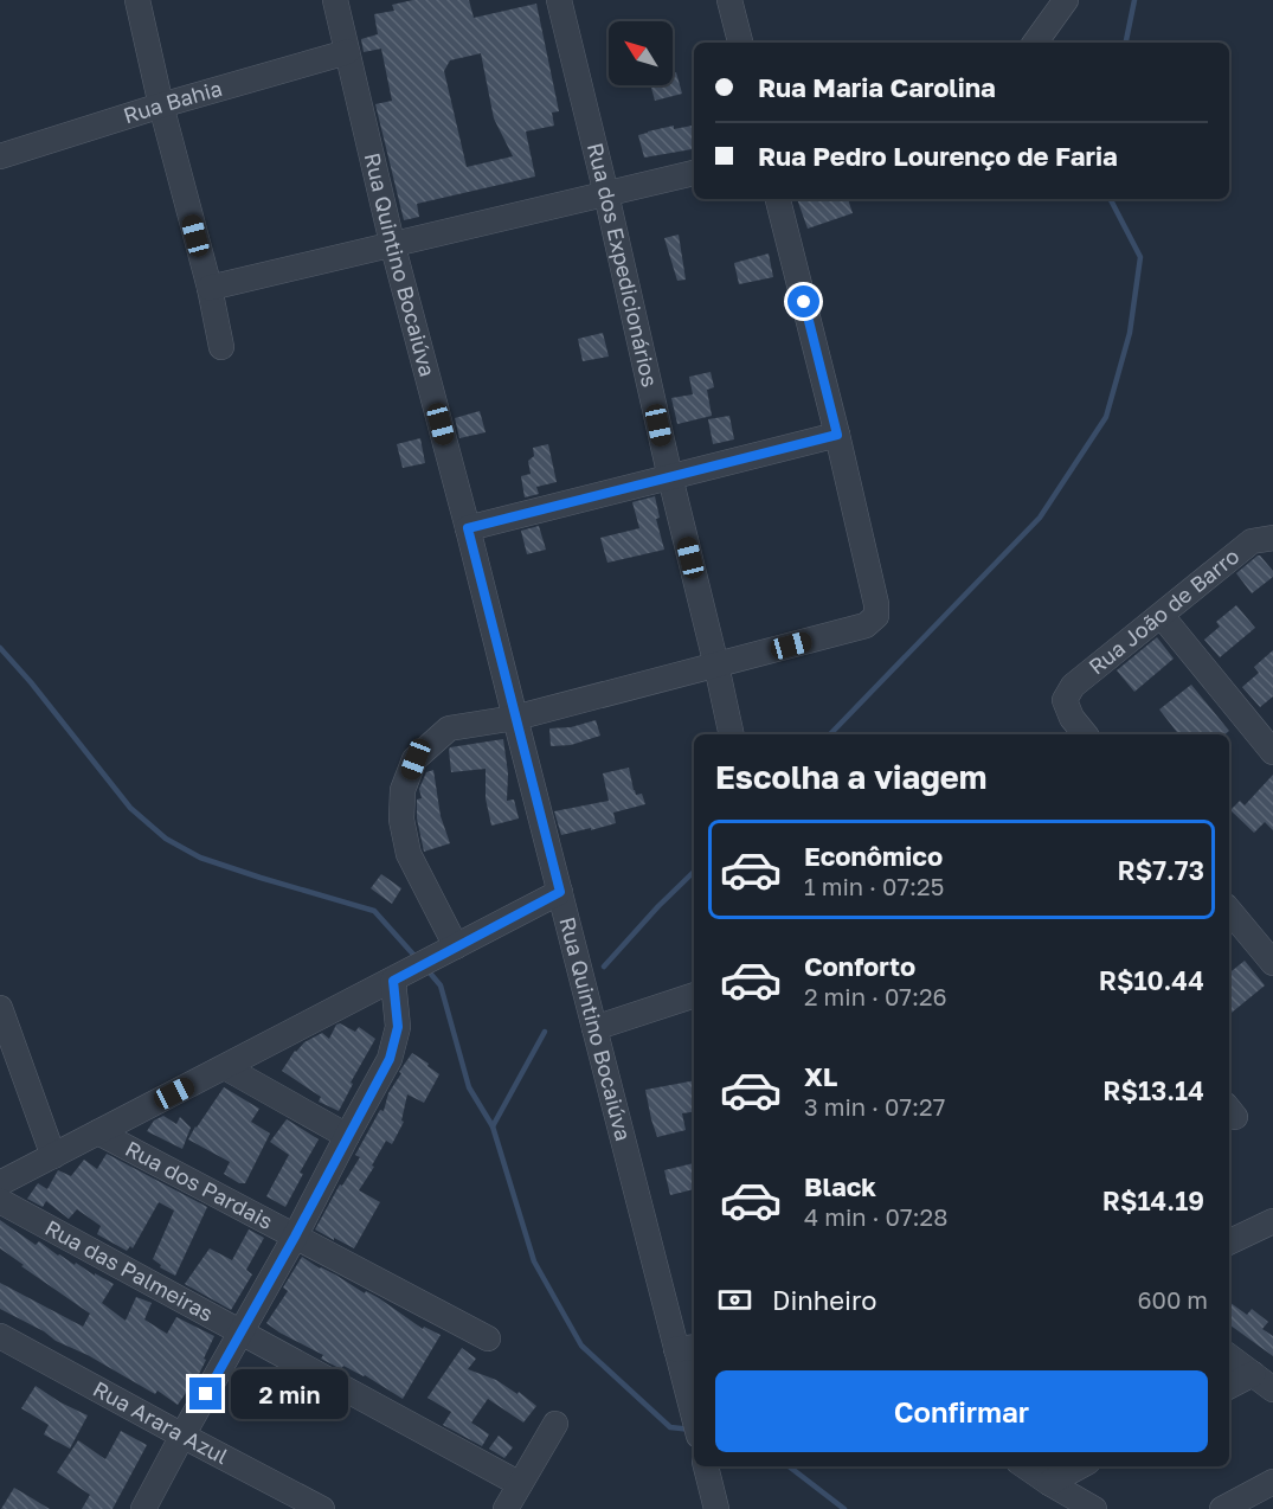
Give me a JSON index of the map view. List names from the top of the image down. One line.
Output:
{"streets":{"street":["Rua Bahia","Rua Quintino Bocaiúva","Rua dos Expedicionários","Rua João de Barro","Rua dos Pardais","Rua das Palmeiras","Rua Arara Azul"]},"crossings":[["Rua Bahia","Rua Quintino Bocaiúva"]],"north":"top left","page":{"banner":["Rua Maria Carolina","Rua Pedro Lourenço de Faria"],"heading":"Escolha a viagem","list":[{"name":"Econômico","note":"1 min · 07:25","value":"R$7.73"},{"name":"Conforto","note":"2 min · 07:26","value":"R$10.44"},{"name":"XL","note":"3 min · 07:27","value":"R$13.14"},{"name":"Black","note":"4 min · 07:28","value":"R$14.19"}],"pay":["Dinheiro","600 m"],"buttons":"Confirmar","bubble":"2 min"}}
